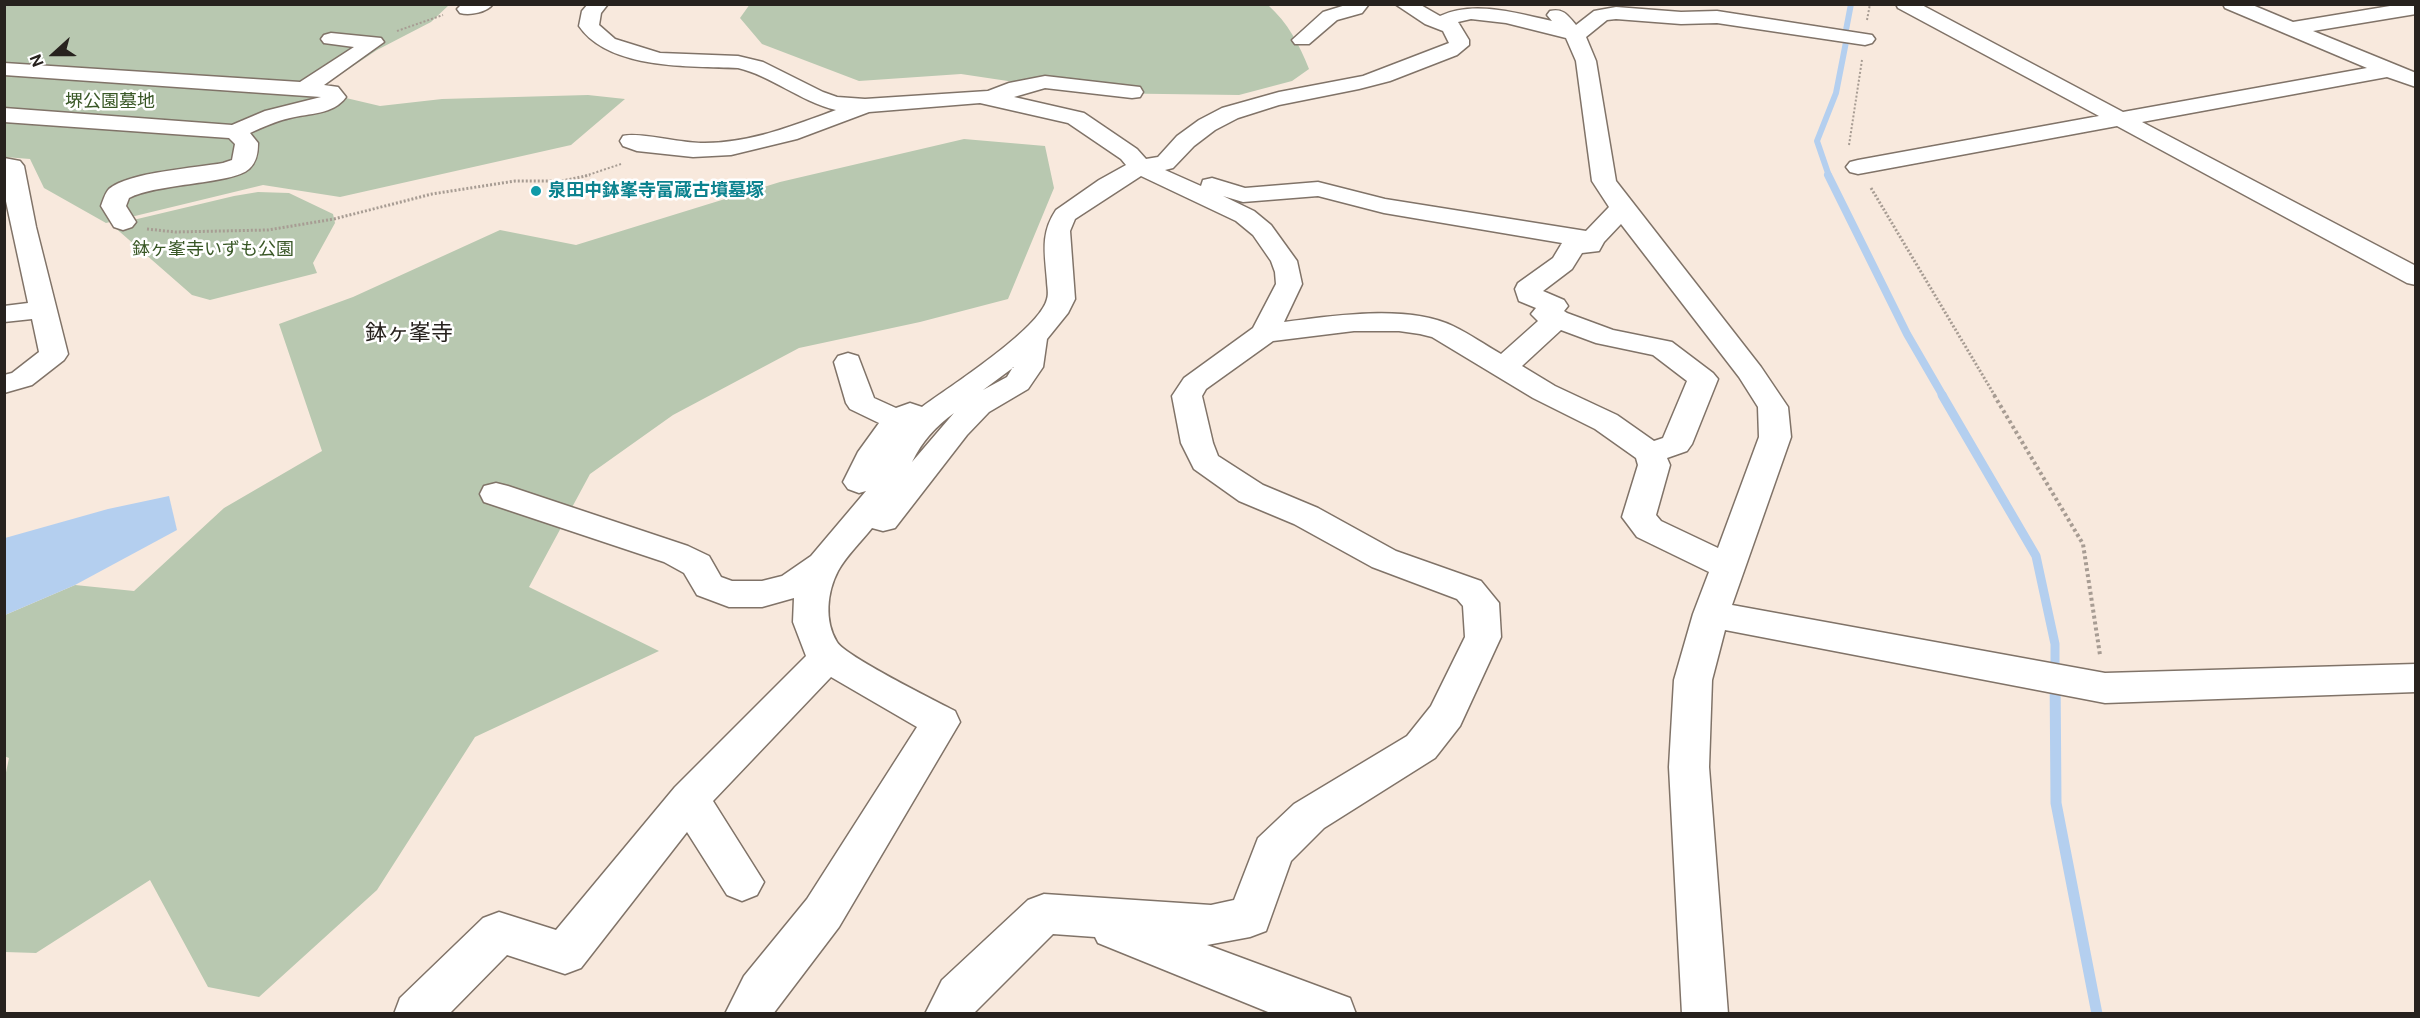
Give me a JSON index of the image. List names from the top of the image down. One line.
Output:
{"districts":["鉢ヶ峯寺"],"parks":["堺公園墓地","鉢ヶ峯寺いずも公園"],"places":["泉田中鉢峯寺富蔵古墳墓塚"],"north":"left"}
